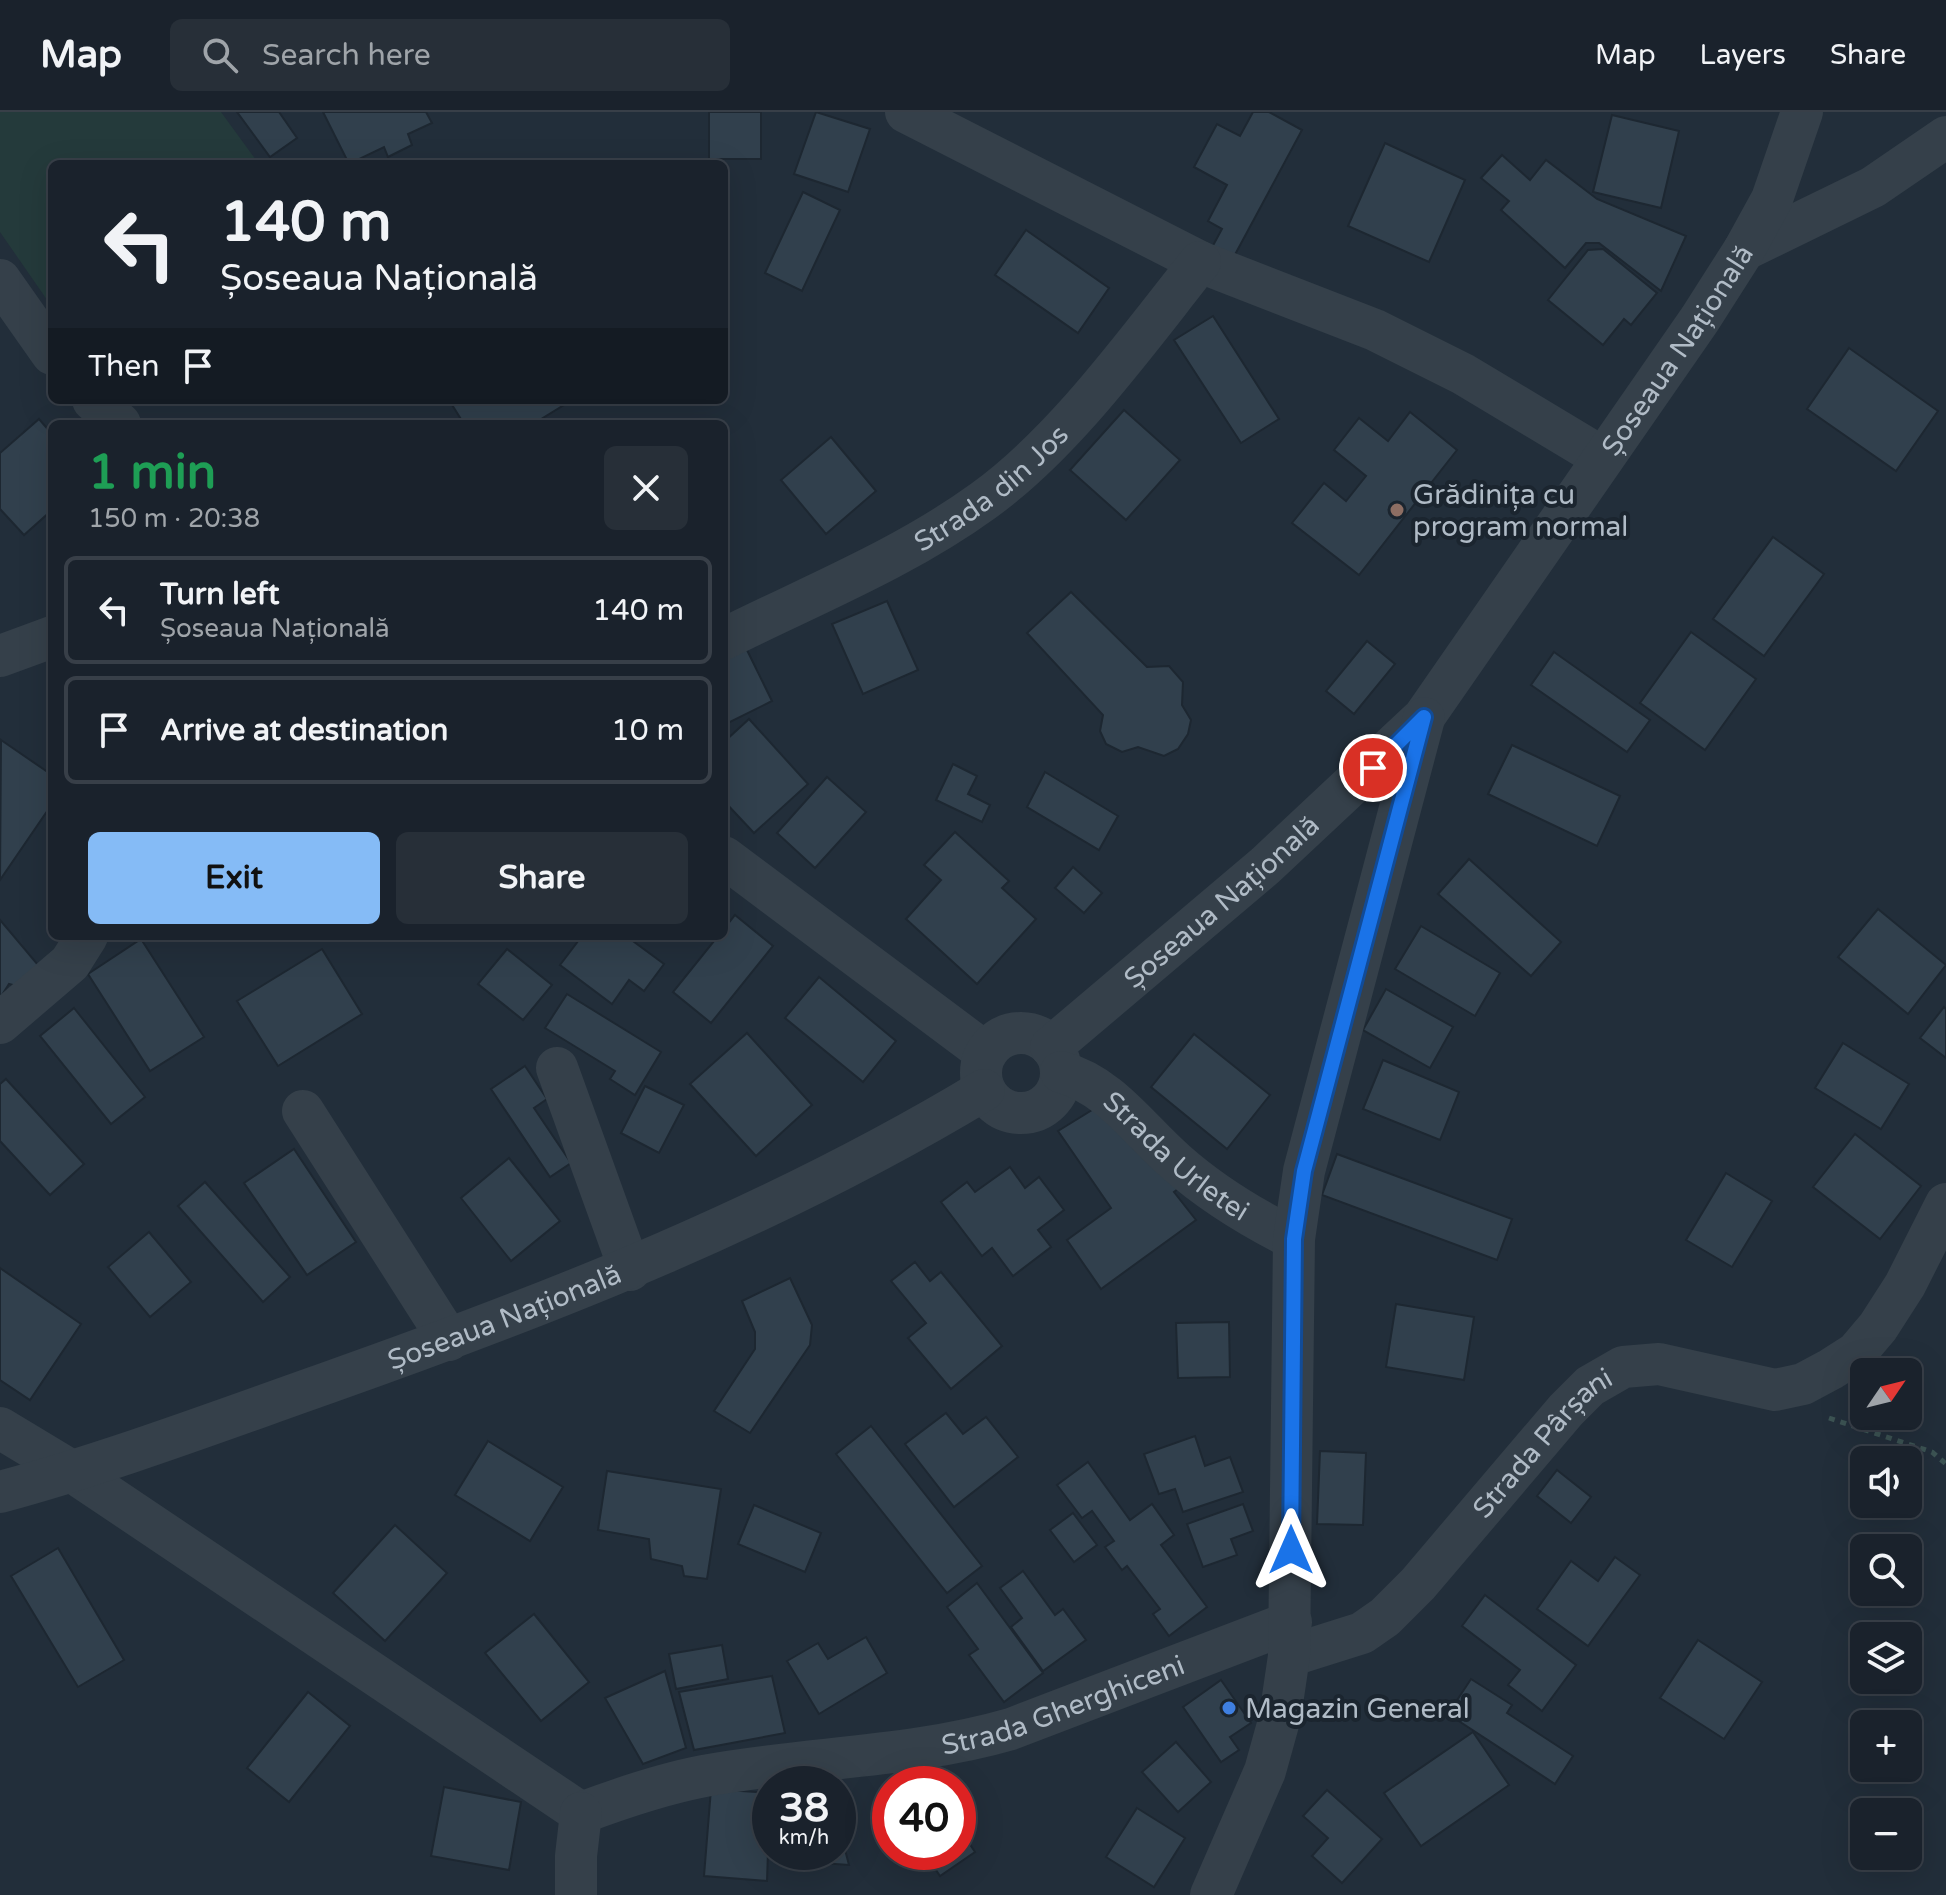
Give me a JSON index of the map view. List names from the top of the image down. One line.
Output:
{"streets":{"street":["Șoseaua Națională","Strada din Jos","Strada Urletei","Strada Pârșani","Strada Gherghiceni"]},"crossings":[["Șoseaua Națională","Strada Urletei"],["Strada Urletei","Strada Pârșani"],["Strada Urletei","Strada Gherghiceni"],["Strada Pârșani","Strada Gherghiceni"]],"places":["Grădinița cu program normal","Magazin General"],"north":"top right","page":{"header":"Map","search":"Search here","nav":["Map","Layers","Share"],"turn":["140 m","Șoseaua Națională"],"then":"Then","heading":["1 min","150 m · 20:38"],"list":[{"name":"Turn left","note":"Șoseaua Națională","value":"140 m"},{"name":"Arrive at destination","value":"10 m"}],"buttons":["Exit","Share"],"map_buttons":["+","−"],"speed":"38 km/h","limit":"40"}}
